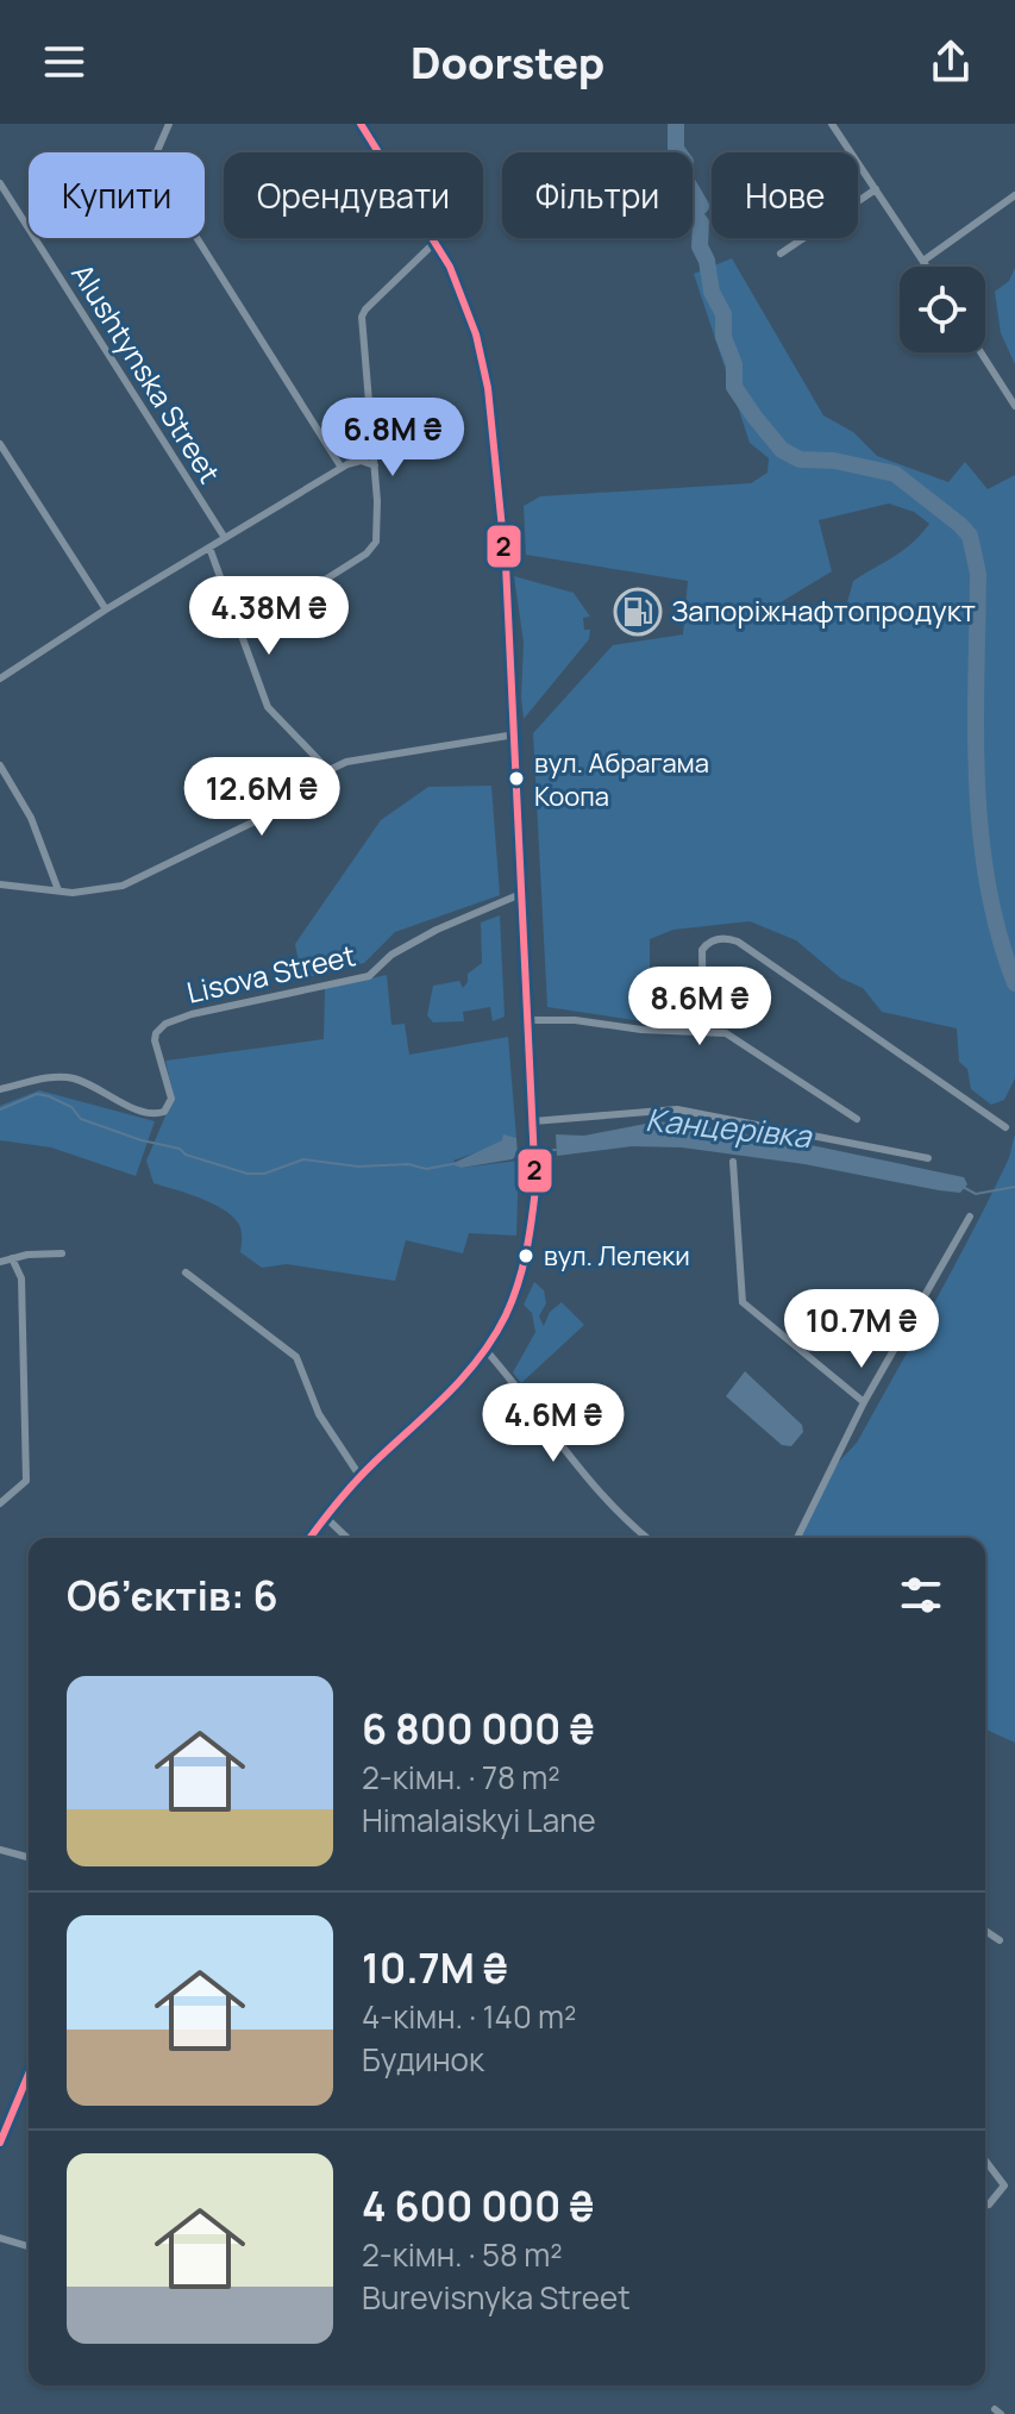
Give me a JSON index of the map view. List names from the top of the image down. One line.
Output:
{"streets":{"street":["Alushtynska Street","Lisova Street"]},"water":["Канцерівка"],"places":{"fuel station":["Запоріжнафтопродукт"],"other":["вул. Абрагама Коопа","вул. Лелеки"]},"lines":["transit line 2"],"page":{"header":"Doorstep","chip":["Купити","Орендувати","Фільтри","Нове"],"price":["6.8M ₴","4.38M ₴","12.6M ₴","8.6M ₴","10.7M ₴","4.6M ₴"],"heading":"Об’єктів: 6","list":[{"name":"6 800 000 ₴","note":"2-кімн. · 78 m² · Himalaiskyi Lane"},{"name":"10.7M ₴","note":"4-кімн. · 140 m² · Будинок"},{"name":"4 600 000 ₴","note":"2-кімн. · 58 m² · Burevisnyka Street"}]}}
